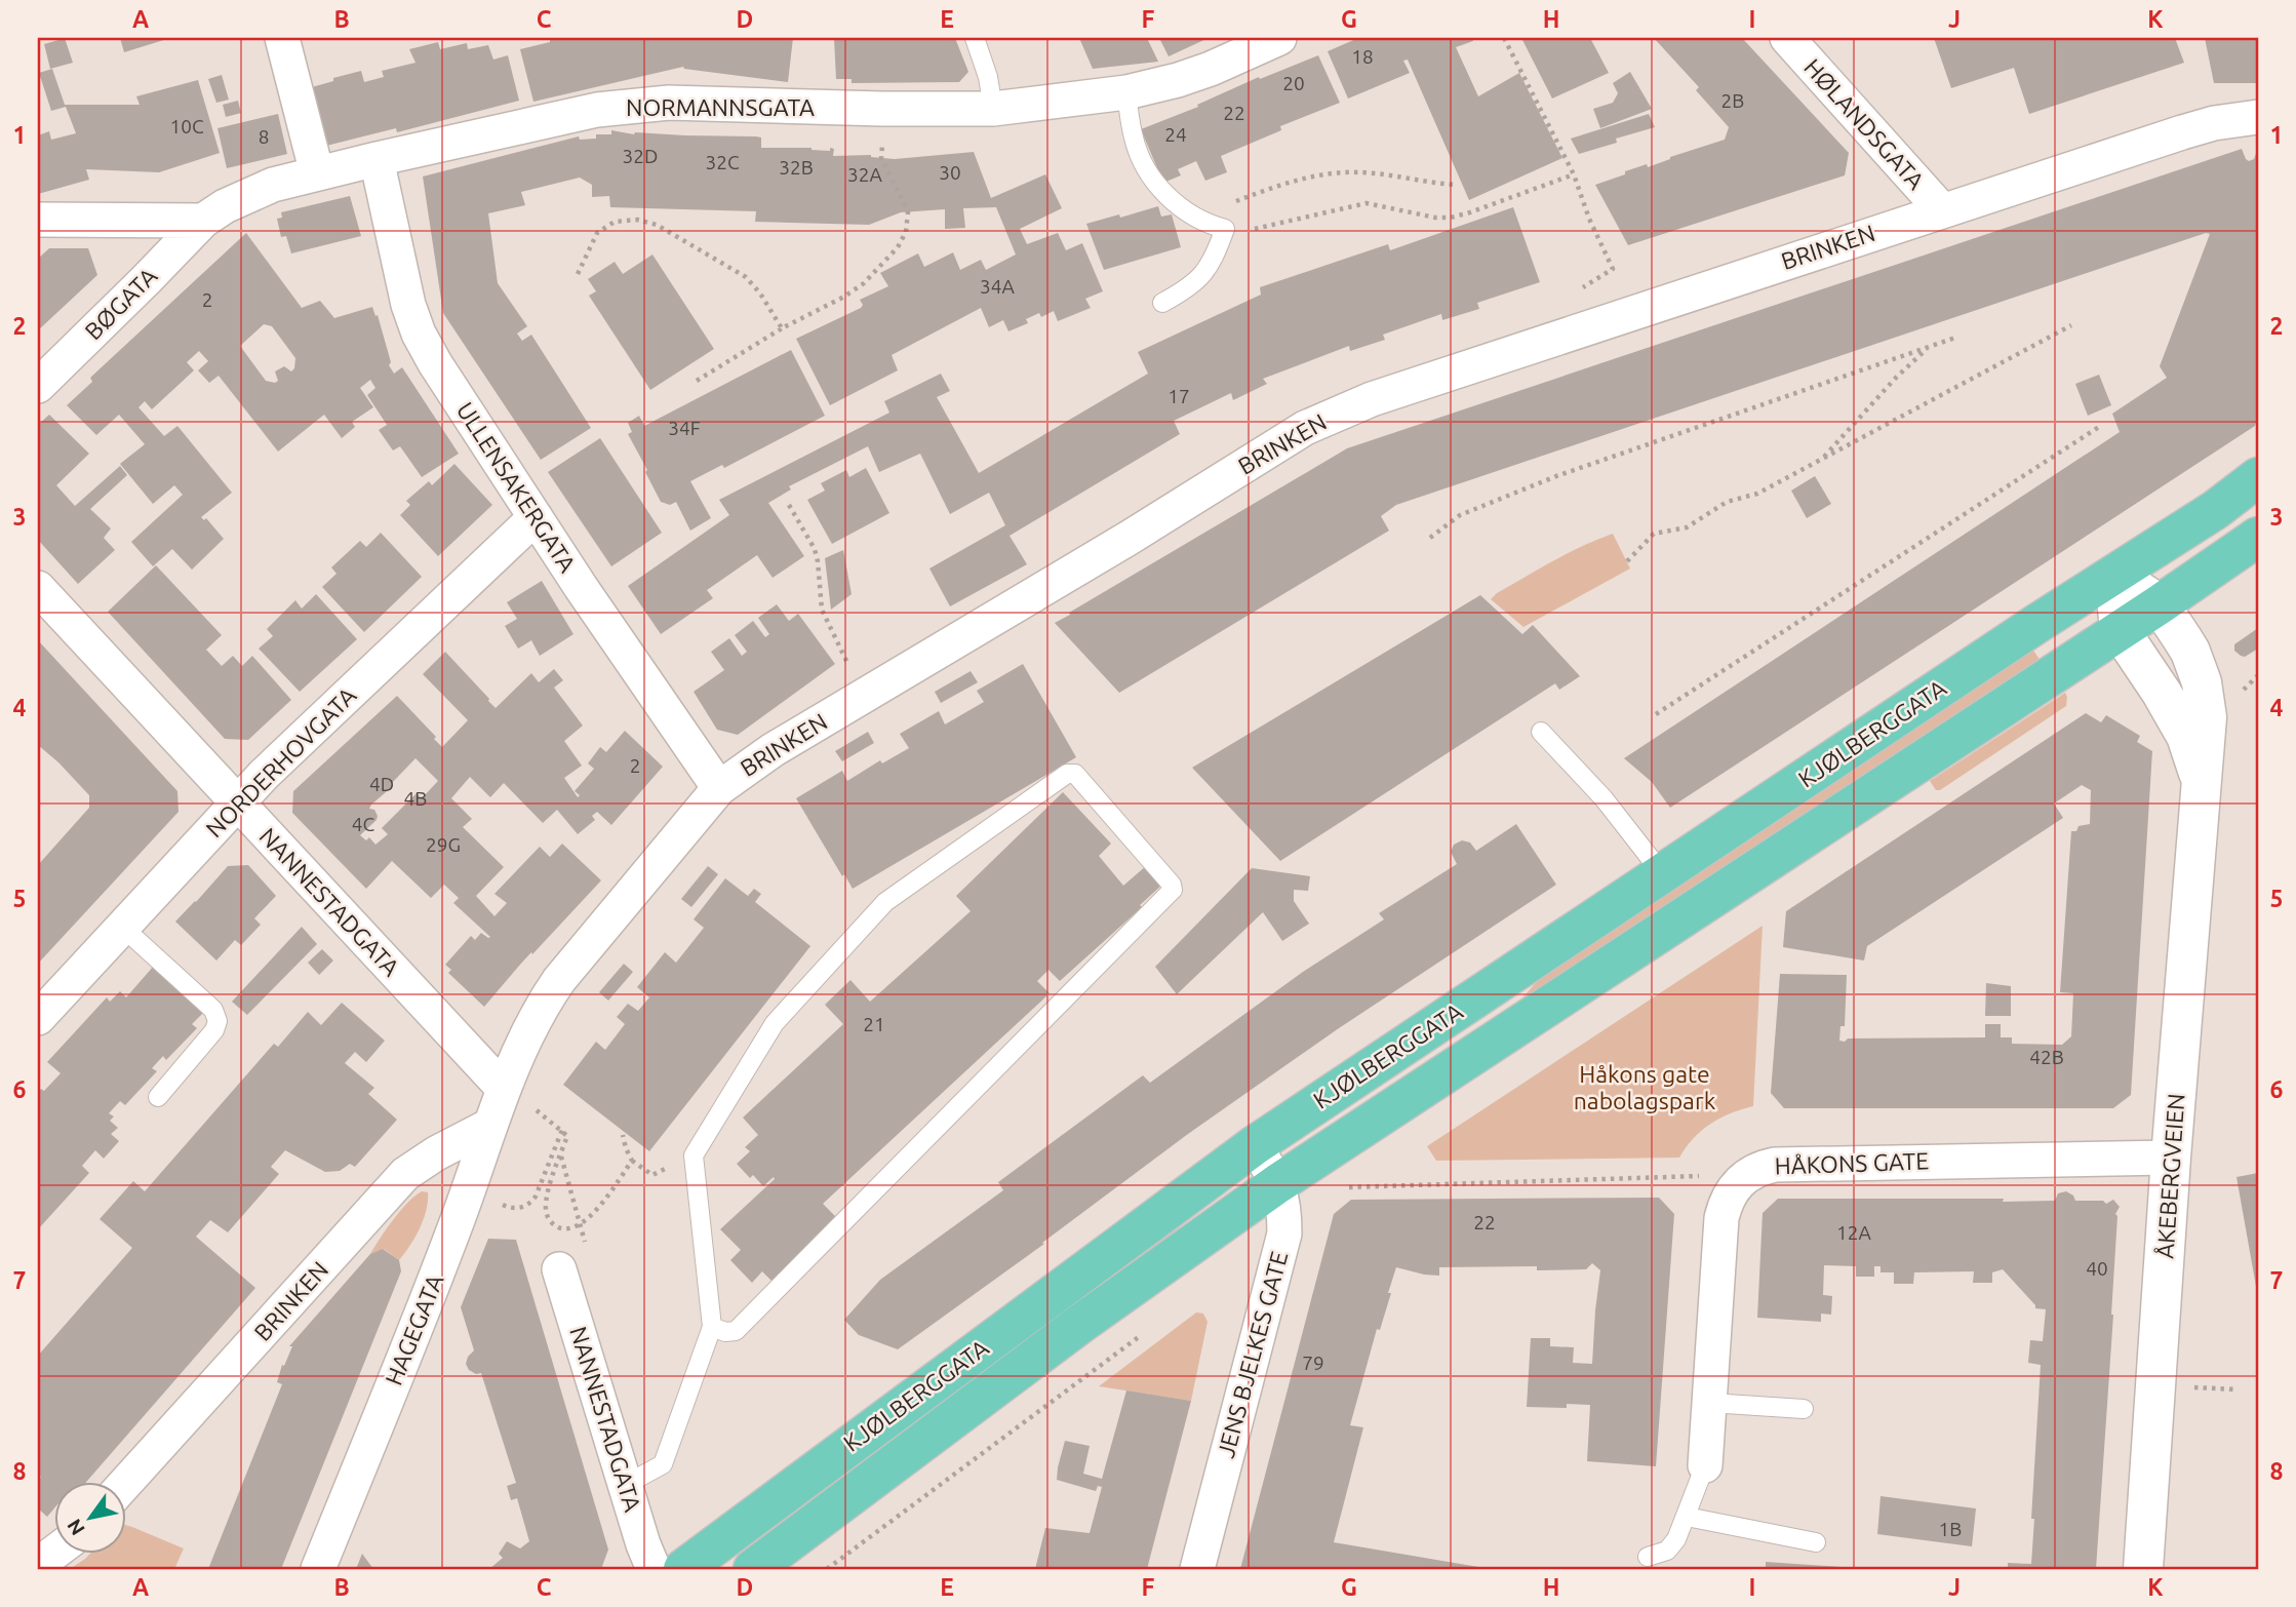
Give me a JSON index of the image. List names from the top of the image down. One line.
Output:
{"streets":{"main road":["KJØLBERGGATA"],"street":["NORMANNSGATA","HØLANDSGATA","BRINKEN","BØGATA","ULLENSAKERGATA","NORDERHOVGATA","NANNESTADGATA","HÅKONS GATE","ÅKEBERGVEIEN","HAGEGATA","JENS BJELKES GATE"]},"crossings":[["NORMANNSGATA","BØGATA"],["NORMANNSGATA","ULLENSAKERGATA"],["HØLANDSGATA","BRINKEN"],["BRINKEN","ULLENSAKERGATA"],["BRINKEN","NANNESTADGATA"],["BRINKEN","HAGEGATA"],["ULLENSAKERGATA","NORDERHOVGATA"],["KJØLBERGGATA","ÅKEBERGVEIEN"],["KJØLBERGGATA","JENS BJELKES GATE"],["NORDERHOVGATA","NANNESTADGATA"],["NANNESTADGATA","HAGEGATA"],["HÅKONS GATE","ÅKEBERGVEIEN"]],"parks":["Håkons gate nabolagspark"],"house_numbers":["18","20","2B","22","10C","24","8","32D","32C","32B","30","32A","34A","2","17","34F","2","4D","4B","4C","29G","21","42B","22","12A","40","79","1B"],"north":"bottom left","grid":{"columns":["A","B","C","D","E","F","G","H","I","J","K"],"rows":["1","2","3","4","5","6","7","8"]}}
